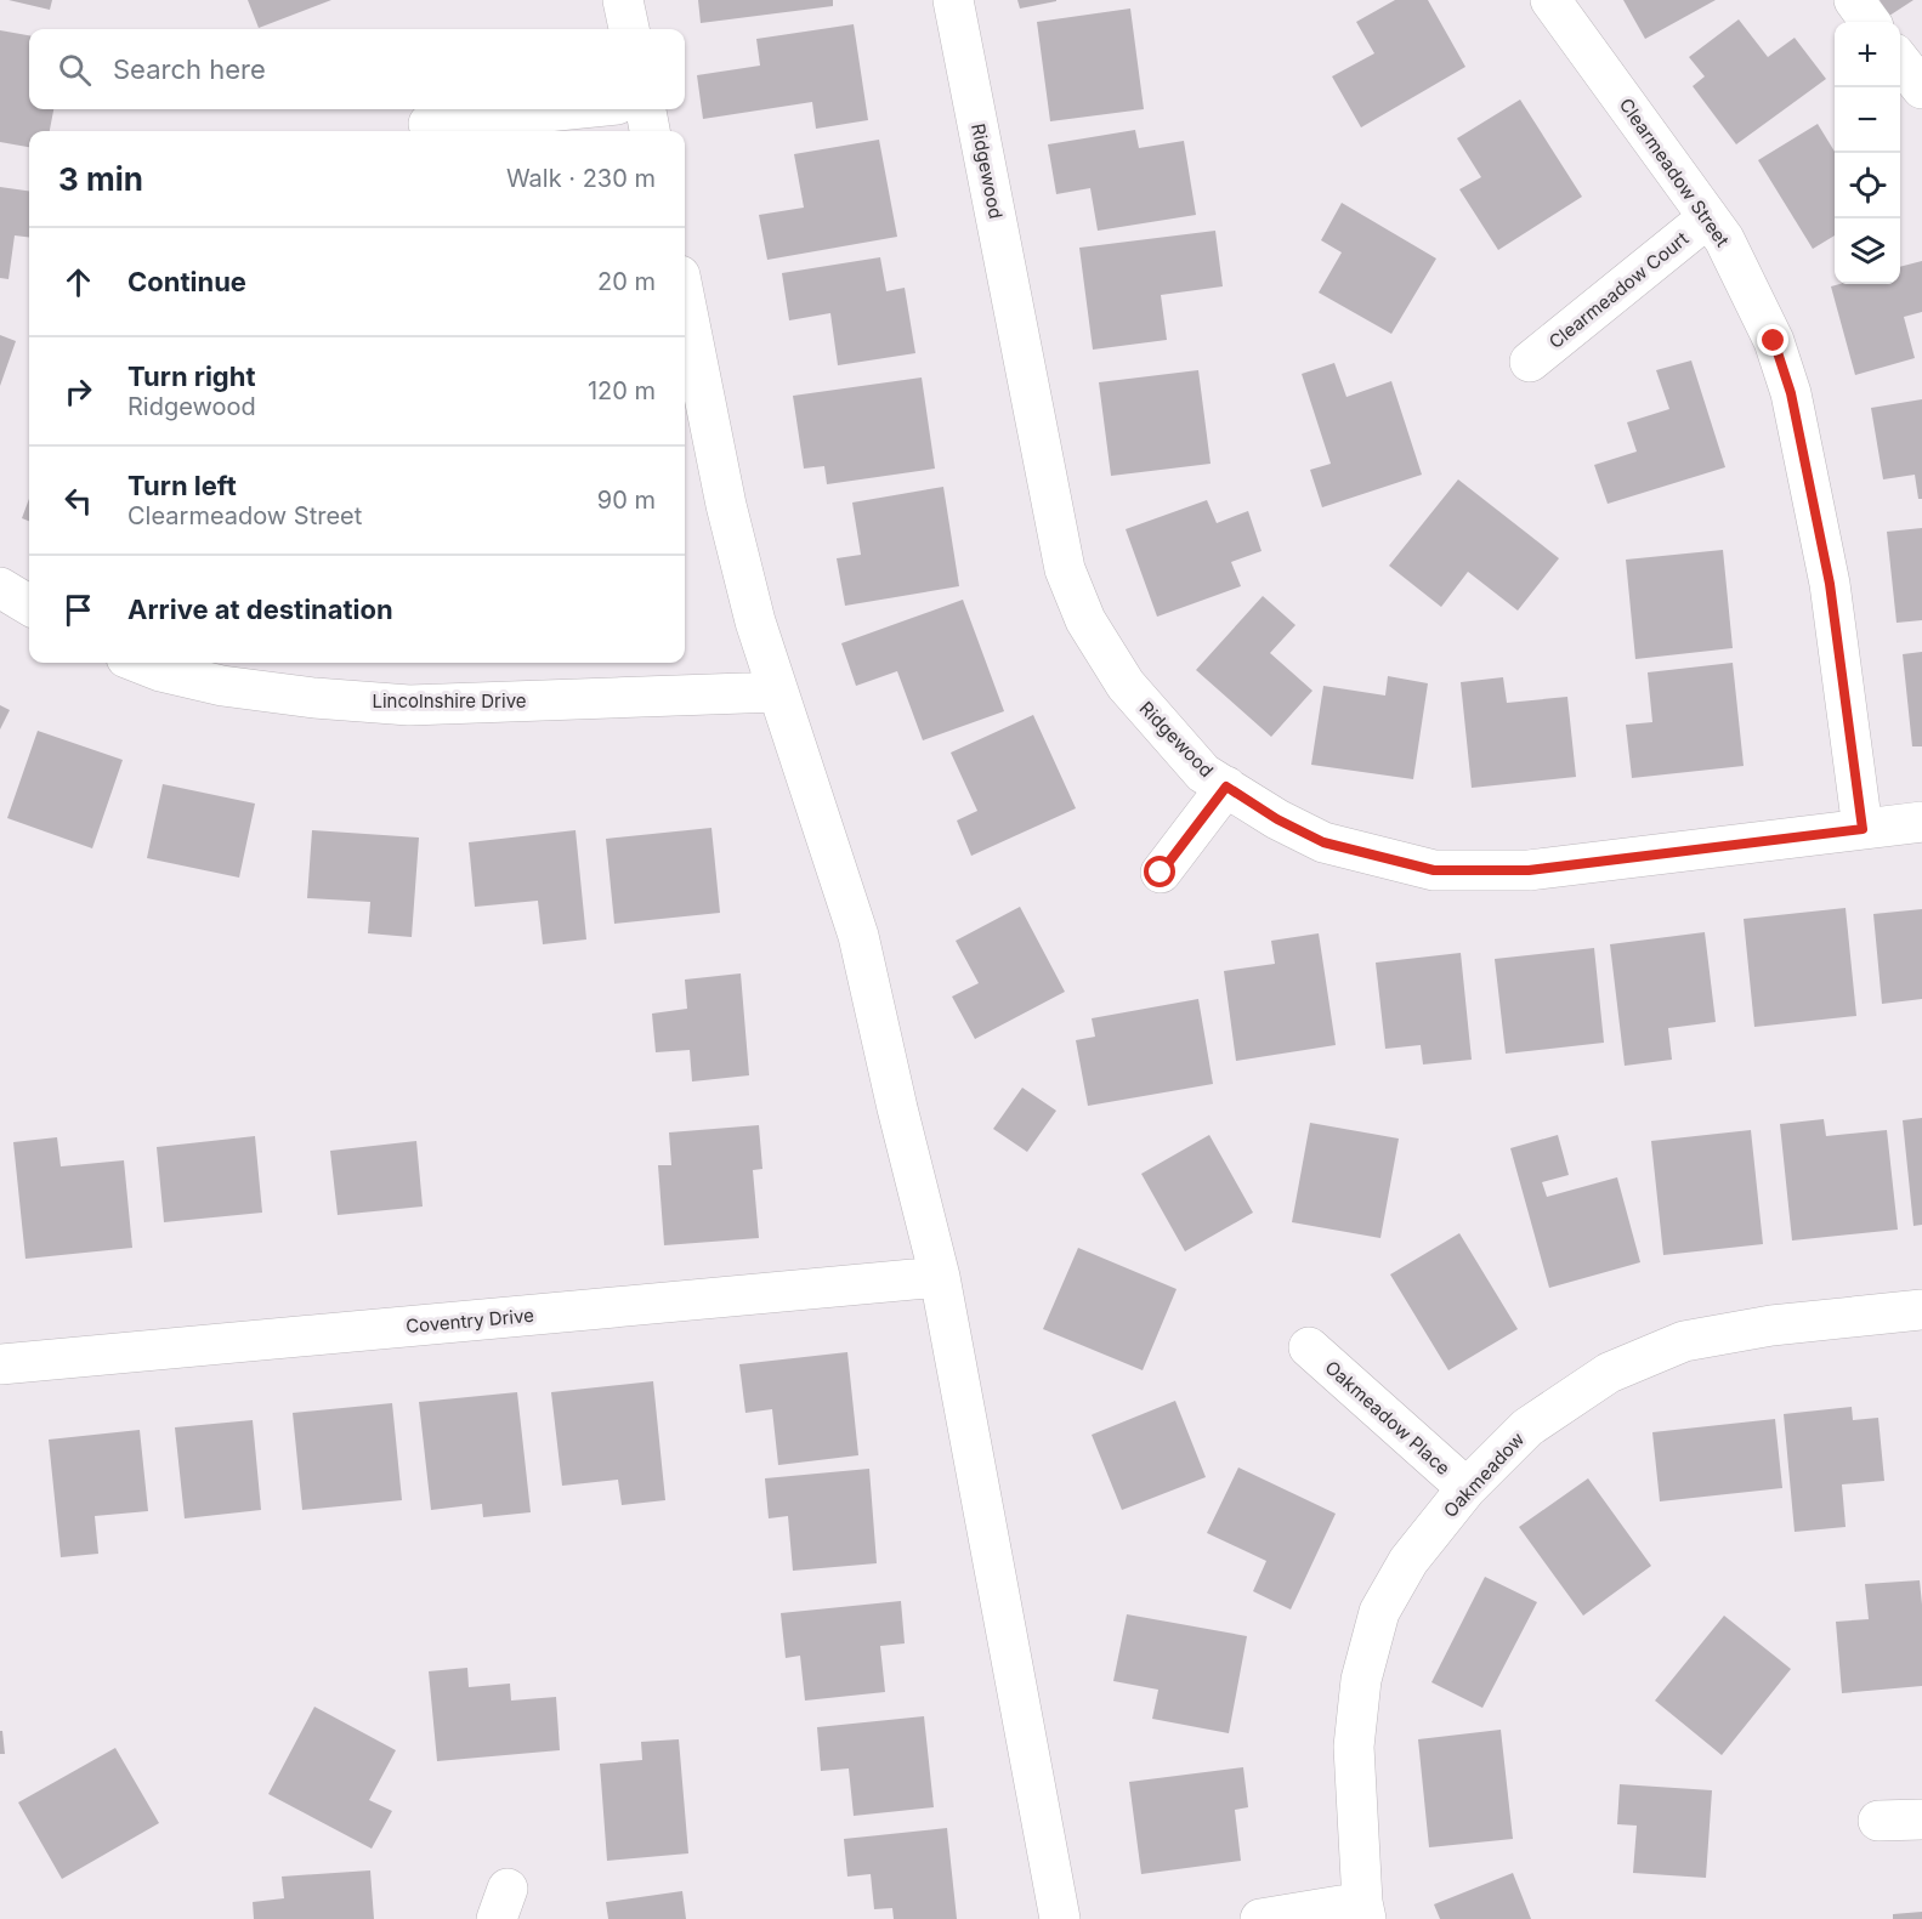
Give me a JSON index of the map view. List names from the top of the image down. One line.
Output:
{"streets":{"street":["Ridgewood","Clearmeadow Street","Clearmeadow Court","Lincolnshire Drive","Coventry Drive","Oakmeadow Place","Oakmeadow"]},"crossings":[["Ridgewood","Clearmeadow Street"],["Clearmeadow Street","Clearmeadow Court"],["Oakmeadow Place","Oakmeadow"]],"page":{"map_buttons":["+","−"],"search":"Search here","heading":["3 min","Walk · 230 m"],"list":[["Continue","20 m"],["Turn right","Ridgewood","120 m"],["Turn left","Clearmeadow Street","90 m"],"Arrive at destination"]}}
